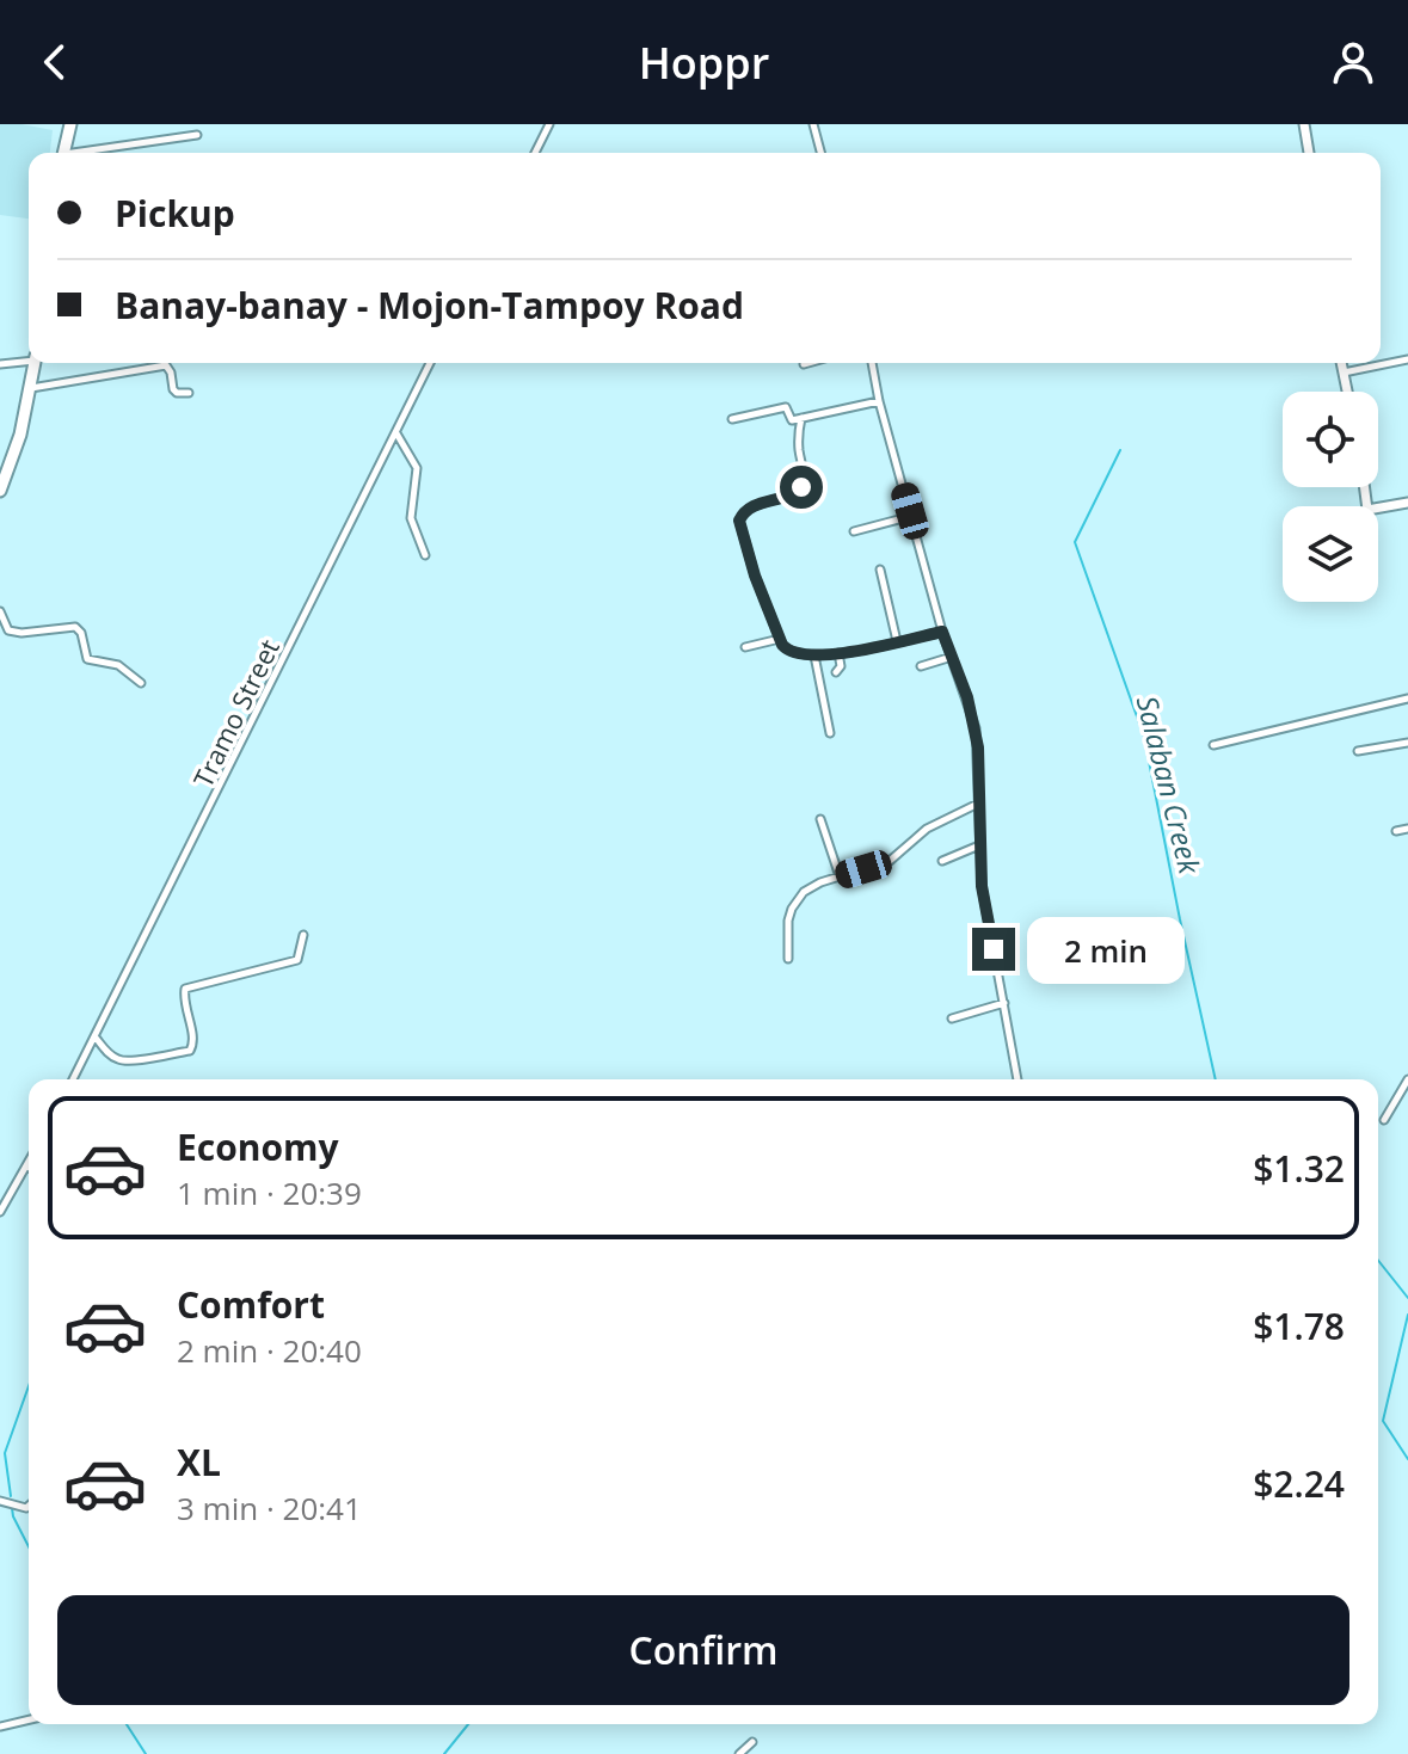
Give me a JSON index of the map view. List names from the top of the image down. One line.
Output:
{"streets":{"street":["Tramo Street"]},"water":["Salaban Creek"],"page":{"header":"Hoppr","banner":["Pickup","Banay-banay - Mojon-Tampoy Road"],"bubble":"2 min","list":[{"name":"Economy","note":"1 min · 20:39","value":"$1.32"},{"name":"Comfort","note":"2 min · 20:40","value":"$1.78"},{"name":"XL","note":"3 min · 20:41","value":"$2.24"}],"buttons":"Confirm"}}
